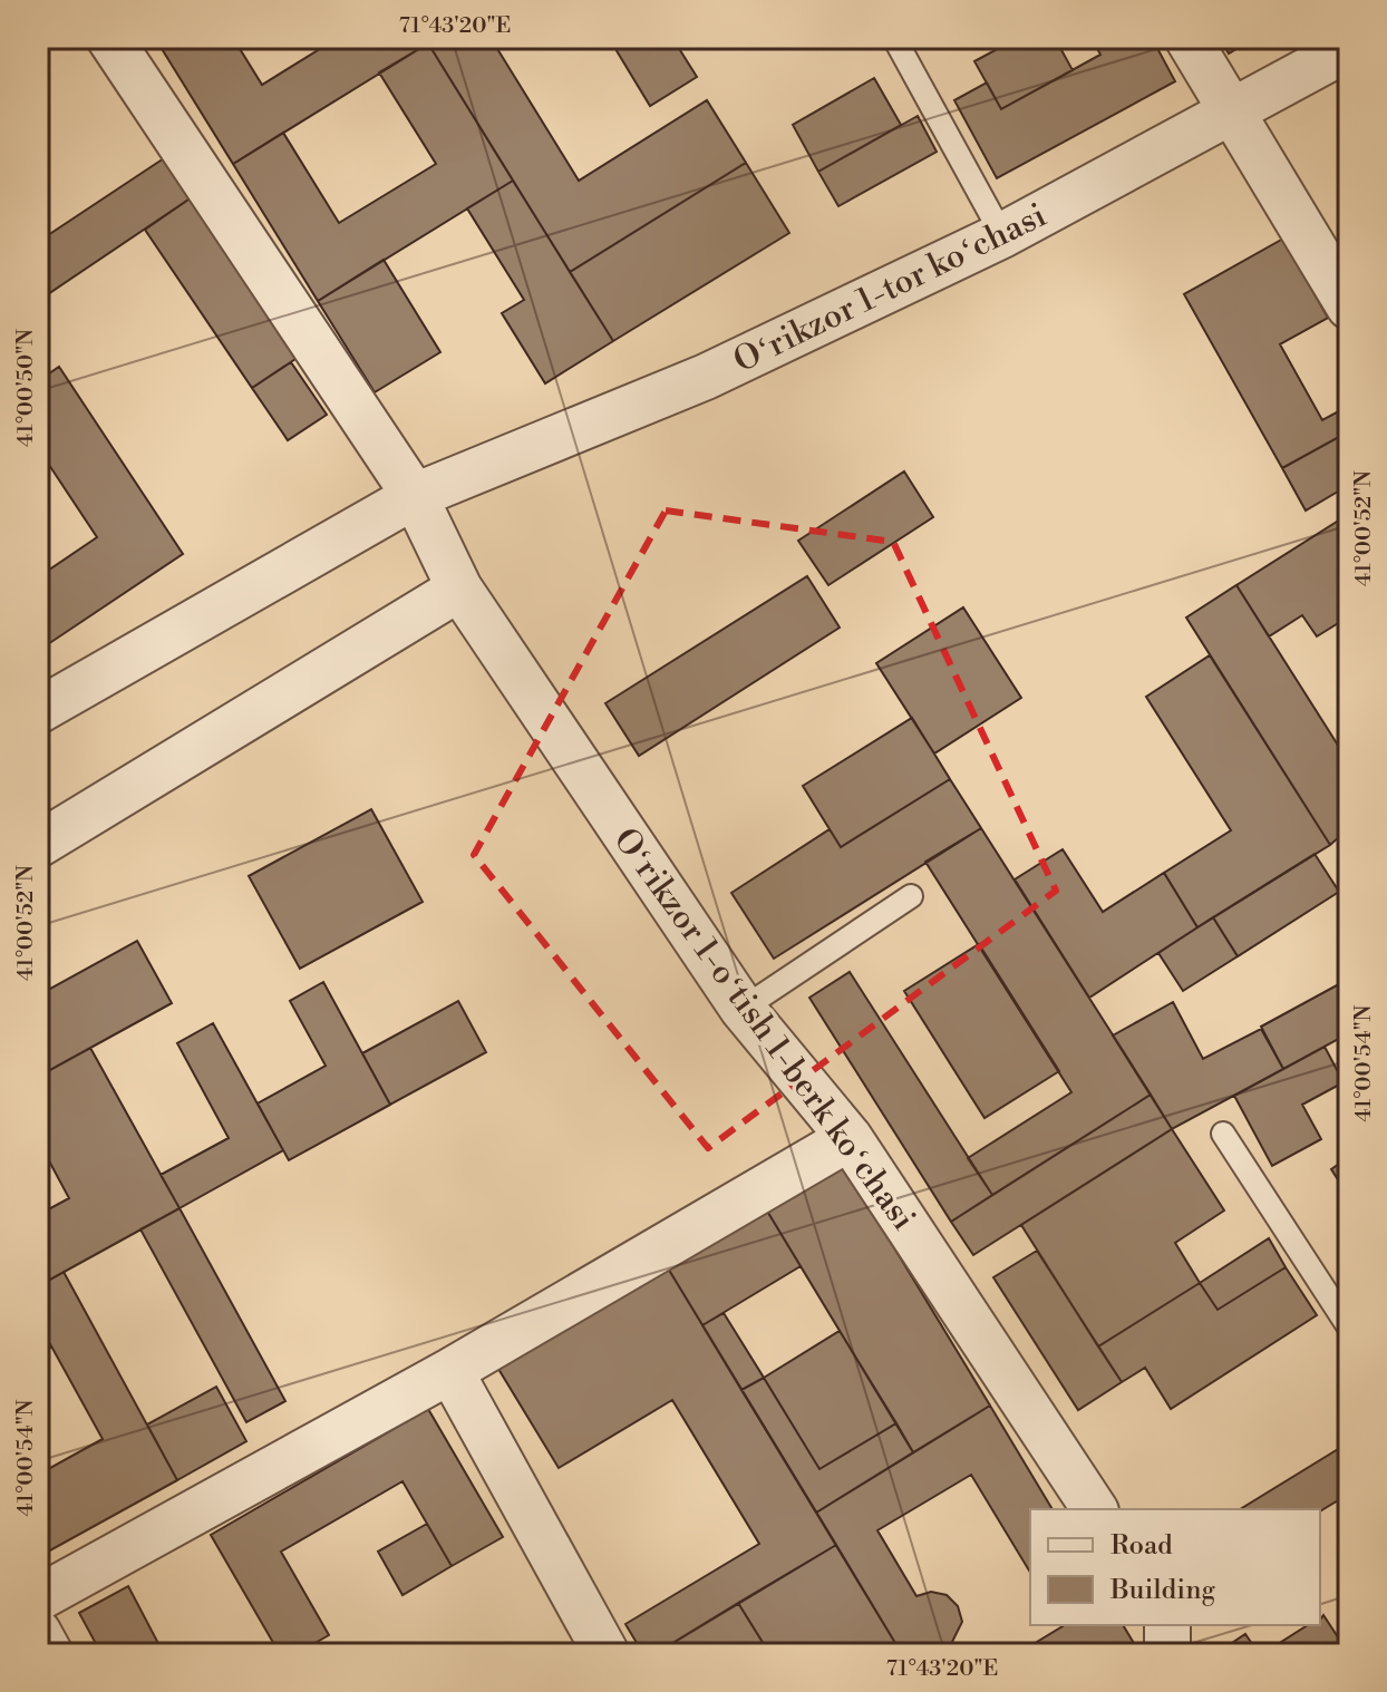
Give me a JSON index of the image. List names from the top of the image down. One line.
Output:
{"streets":{"street":["Oʻrikzor 1-tor koʻchasi","Oʻrikzor 1-oʻtish 1-berk koʻchasi"]},"crossings":[["Oʻrikzor 1-tor koʻchasi","Oʻrikzor 1-oʻtish 1-berk koʻchasi"]],"legend":["Road","Building"],"coordinates":["71°43'20\"E","41°00'50\"N","41°00'52\"N","41°00'54\"N"]}
